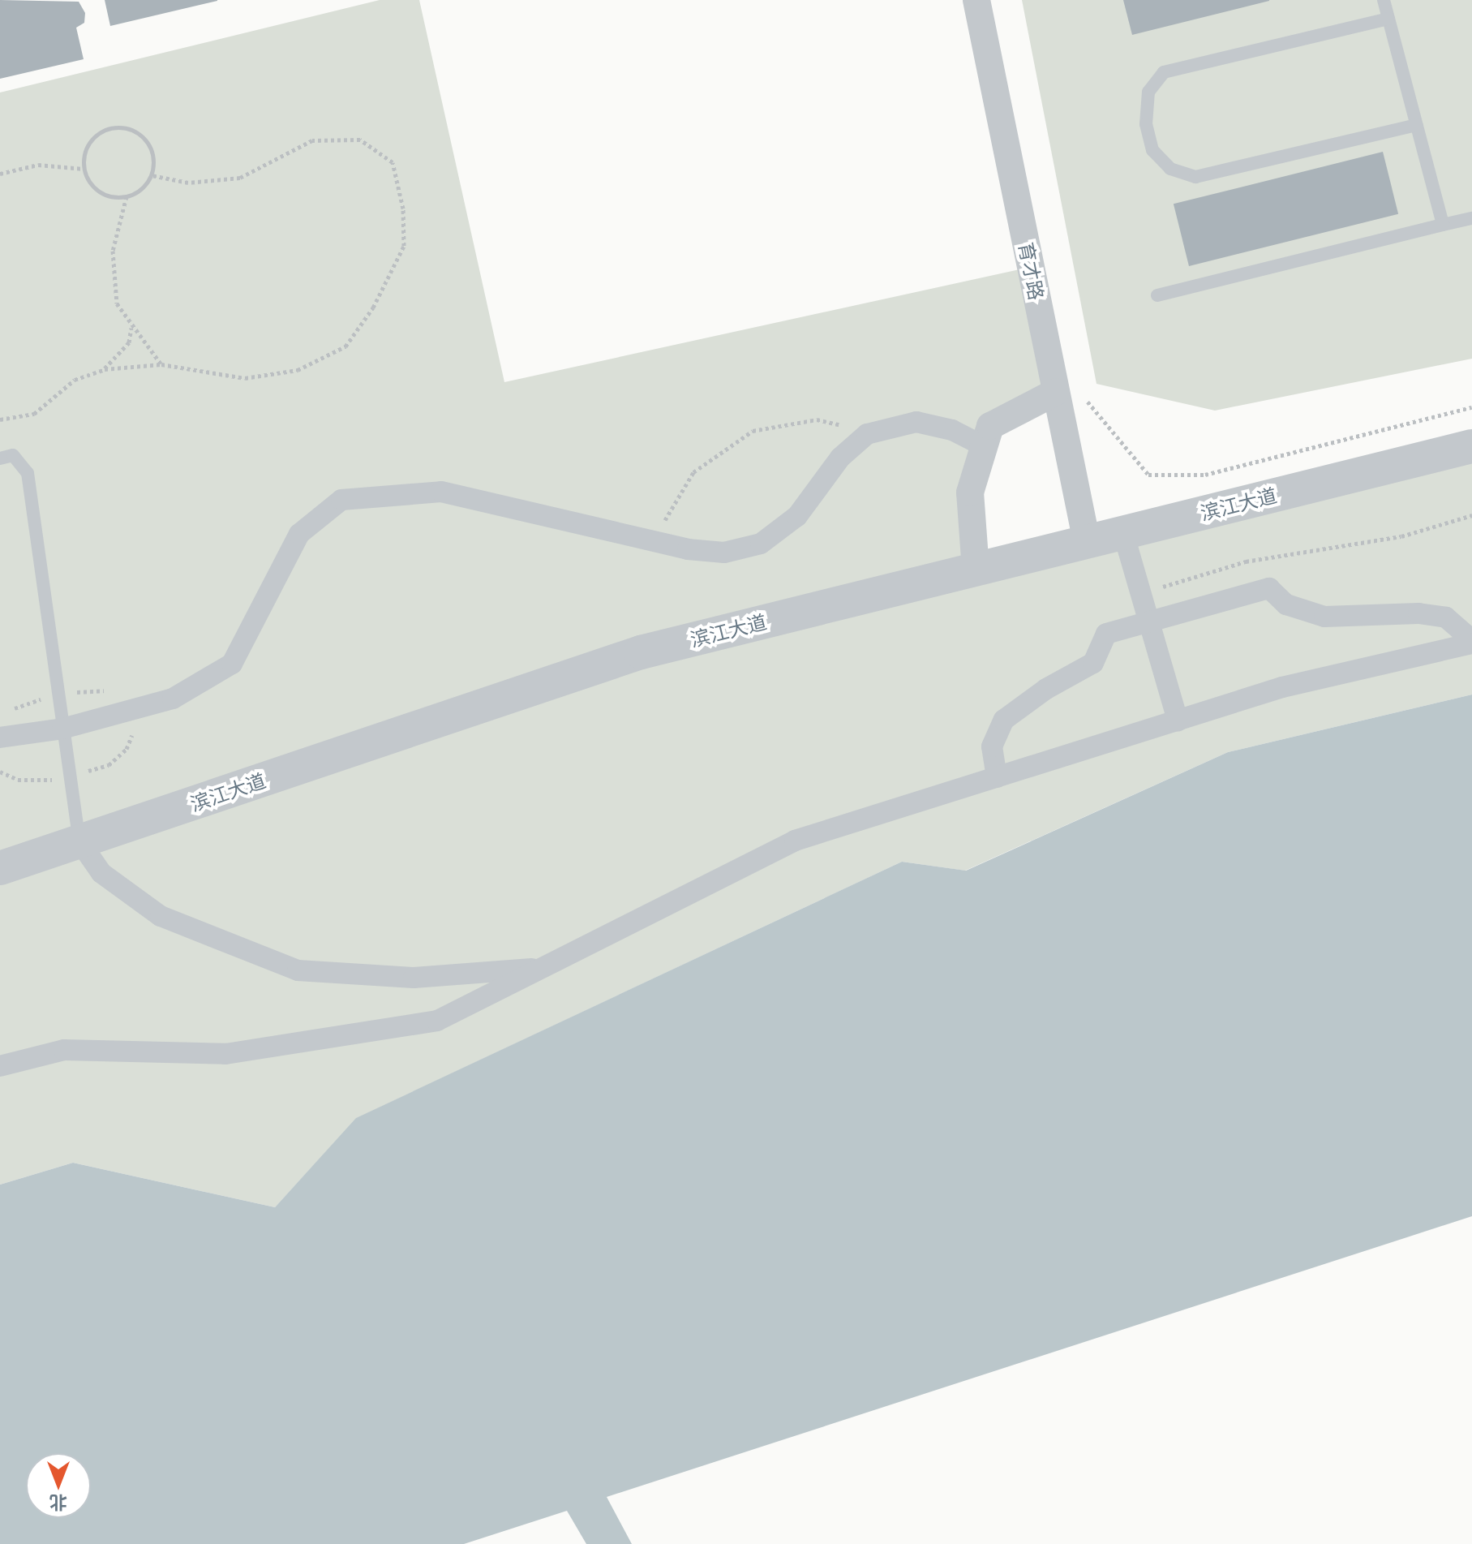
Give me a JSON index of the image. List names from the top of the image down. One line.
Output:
{"streets":{"street":["育才路","滨江大道"]},"crossings":[["育才路","滨江大道"]],"north":"bottom"}
